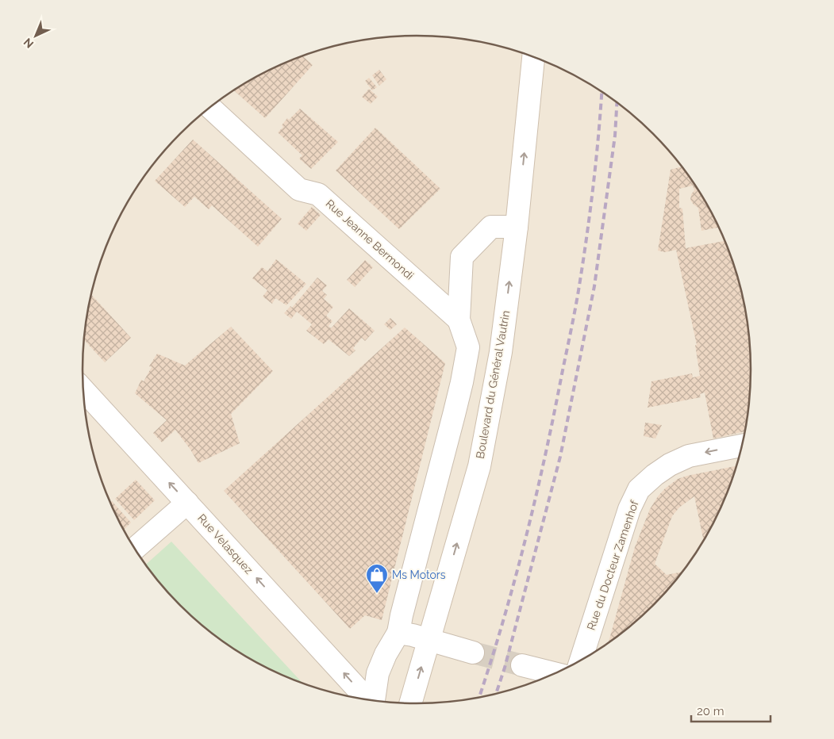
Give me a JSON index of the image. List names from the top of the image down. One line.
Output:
{"streets":{"street":["Rue Jeanne Bermondi","Boulevard du Général Vautrin","Rue Velasquez","Rue du Docteur Zamenhof"]},"one_way":["Rue Velasquez","Rue du Docteur Zamenhof"],"places":{"shop":["Ms Motors"]},"scale_bar":"20 m","north":"bottom left"}
